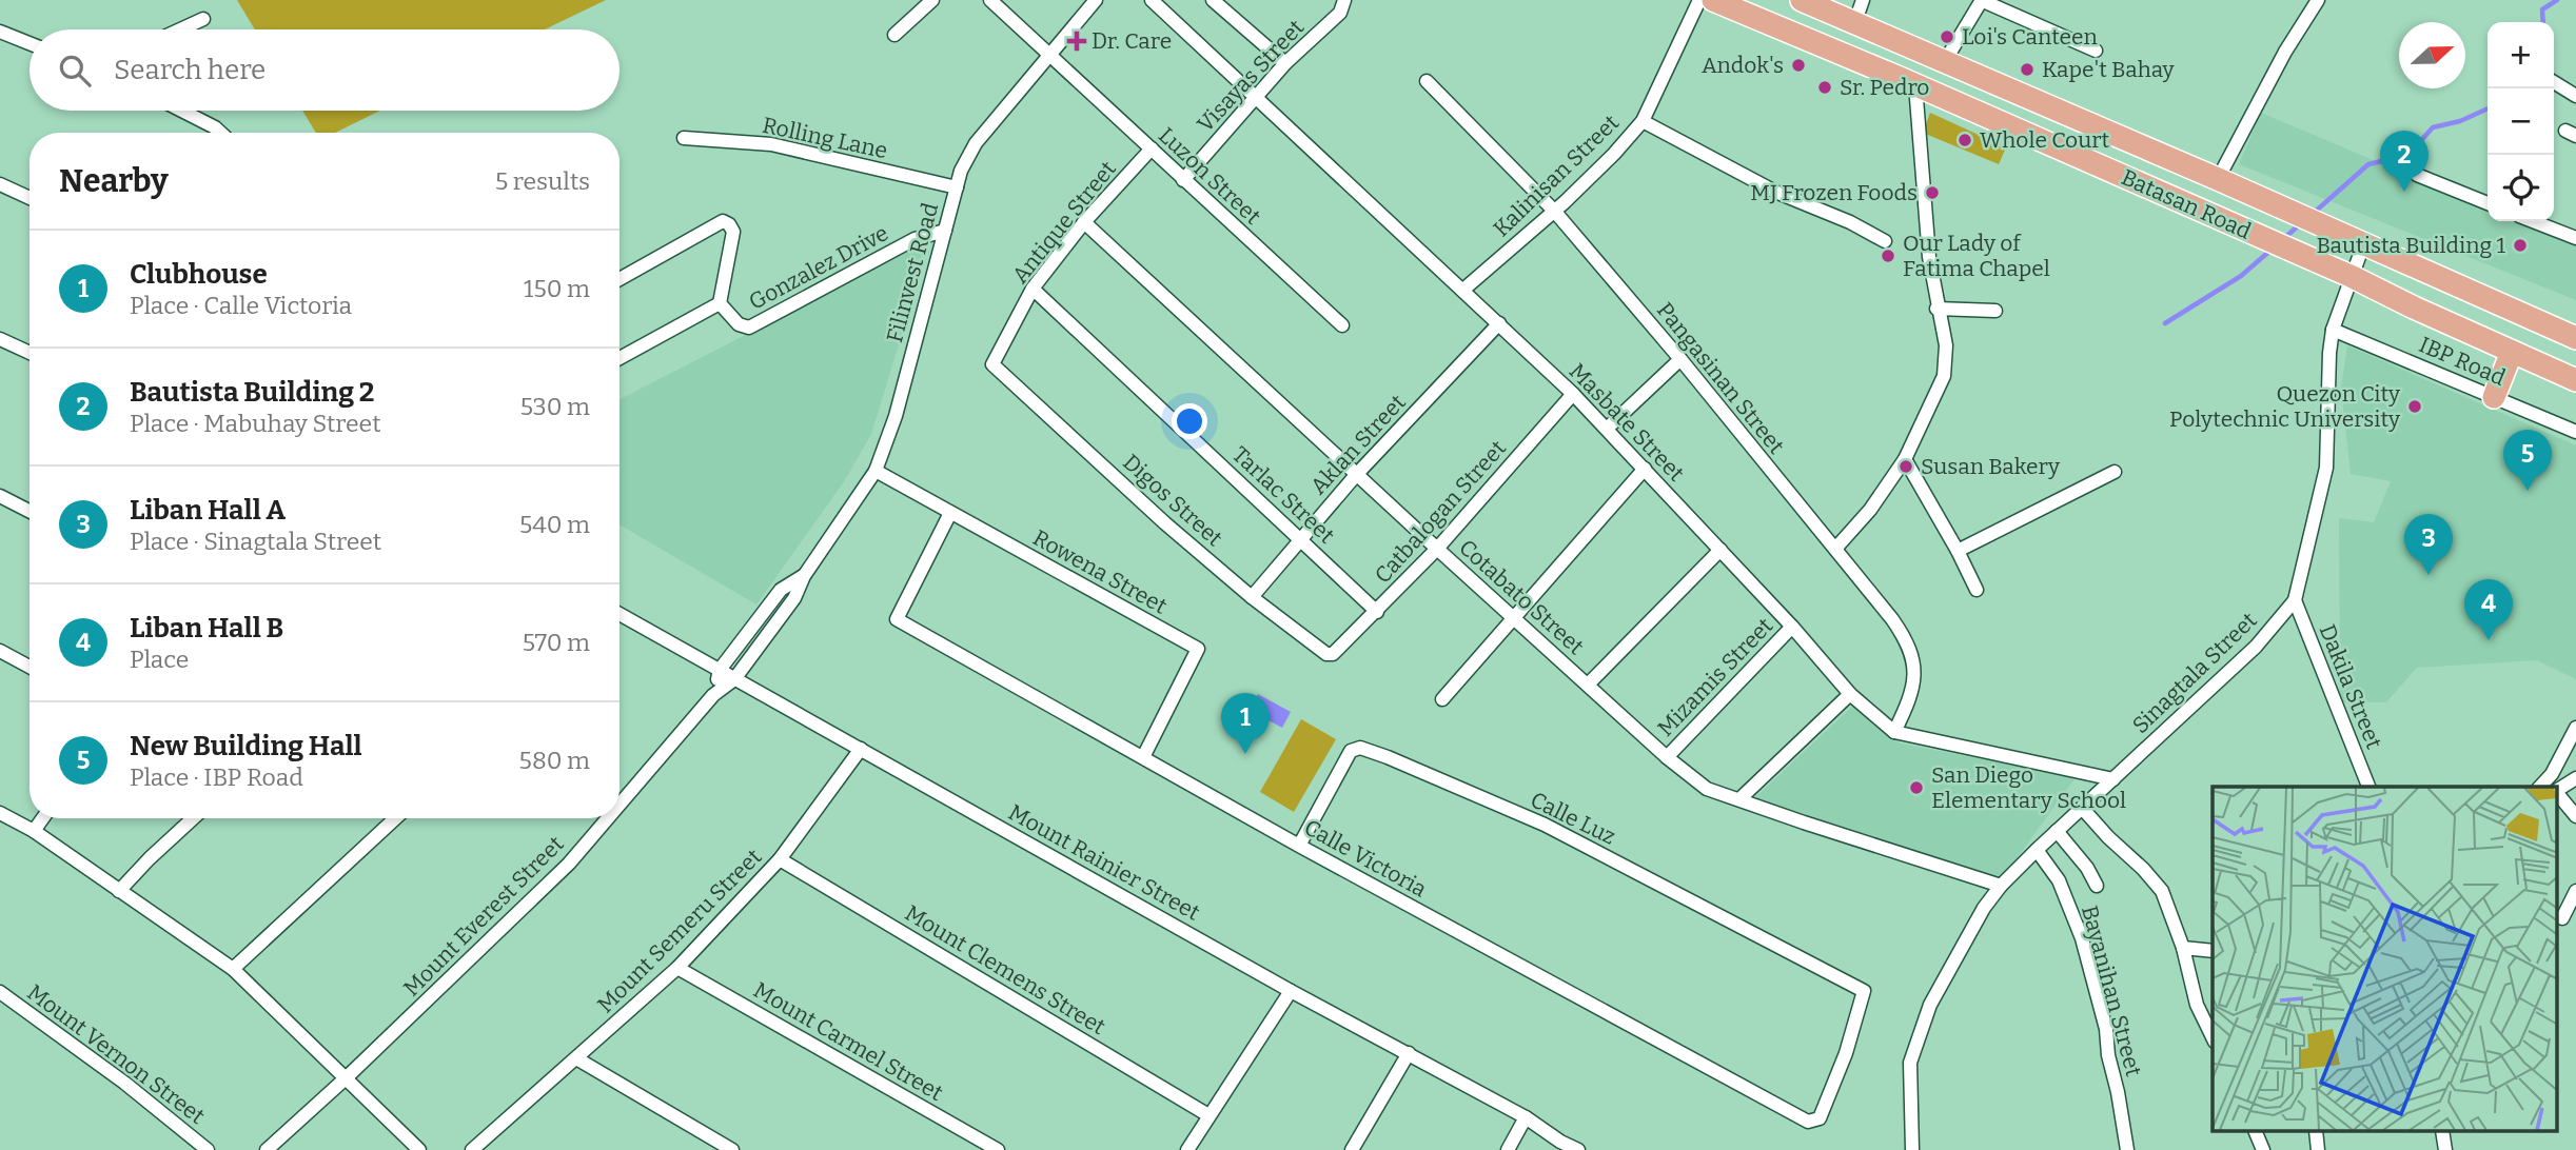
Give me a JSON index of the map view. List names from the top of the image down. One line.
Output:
{"streets":{"main road":["Batasan Road"],"street":["Visayas Street","Rolling Lane","Luzon Street","Kalinisan Street","Antique Street","Gonzalez Drive","Filinvest Road","IBP Road","Pangasinan Street","Masbate Street","Aklan Street","Tarlac Street","Digos Street","Catbalogan Street","Rowena Street","Cotabato Street","Sinagtala Street","Mizamis Street","Dakila Street","Calle Luz","Calle Victoria","Mount Rainier Street","Mount Everest Street","Mount Semeru Street","Mount Clemens Street","Bayanihan Street","Mount Carmel Street","Mount Vernon Street"]},"crossings":[["Visayas Street","Luzon Street"],["Visayas Street","Masbate Street"],["Rolling Lane","Filinvest Road"],["Luzon Street","Antique Street"],["Luzon Street","Filinvest Road"],["Kalinisan Street","Pangasinan Street"],["Kalinisan Street","Masbate Street"],["Batasan Road","Sinagtala Street"],["Antique Street","Tarlac Street"],["Antique Street","Digos Street"],["Antique Street","Cotabato Street"],["Gonzalez Drive","Filinvest Road"],["Filinvest Road","Rowena Street"],["Filinvest Road","Mount Rainier Street"],["Filinvest Road","Mount Everest Street"],["IBP Road","Sinagtala Street"],["Pangasinan Street","Masbate Street"],["Masbate Street","Aklan Street"],["Masbate Street","Catbalogan Street"],["Masbate Street","Sinagtala Street"],["Masbate Street","Mizamis Street"],["Aklan Street","Tarlac Street"],["Aklan Street","Digos Street"],["Aklan Street","Cotabato Street"],["Tarlac Street","Catbalogan Street"],["Digos Street","Catbalogan Street"],["Catbalogan Street","Cotabato Street"],["Rowena Street","Calle Victoria"],["Cotabato Street","Sinagtala Street"],["Cotabato Street","Mizamis Street"],["Sinagtala Street","Dakila Street"],["Sinagtala Street","Bayanihan Street"],["Calle Luz","Calle Victoria"],["Mount Rainier Street","Mount Semeru Street"],["Mount Semeru Street","Mount Clemens Street"],["Mount Semeru Street","Mount Carmel Street"]],"places":{"other":["Loi's Canteen","Andok's","Kape't Bahay","Sr. Pedro","Whole Court","MJ Frozen Foods","Bautista Building 1","Our Lady of Fatima Chapel","Quezon City Polytechnic University","Susan Bakery","San Diego Elementary School"],"health":["Dr. Care"]},"north":"right","page":{"map_buttons":["+","−"],"search":"Search here","pins":["2","5","3","4","1"],"heading":["Nearby","5 results"],"list":[{"mark":"1","name":"Clubhouse","note":"Place · Calle Victoria","value":"150 m"},{"mark":"2","name":"Bautista Building 2","note":"Place · Mabuhay Street","value":"530 m"},{"mark":"3","name":"Liban Hall A","note":"Place · Sinagtala Street","value":"540 m"},{"mark":"4","name":"Liban Hall B","note":"Place","value":"570 m"},{"mark":"5","name":"New Building Hall","note":"Place · IBP Road","value":"580 m"}]}}
